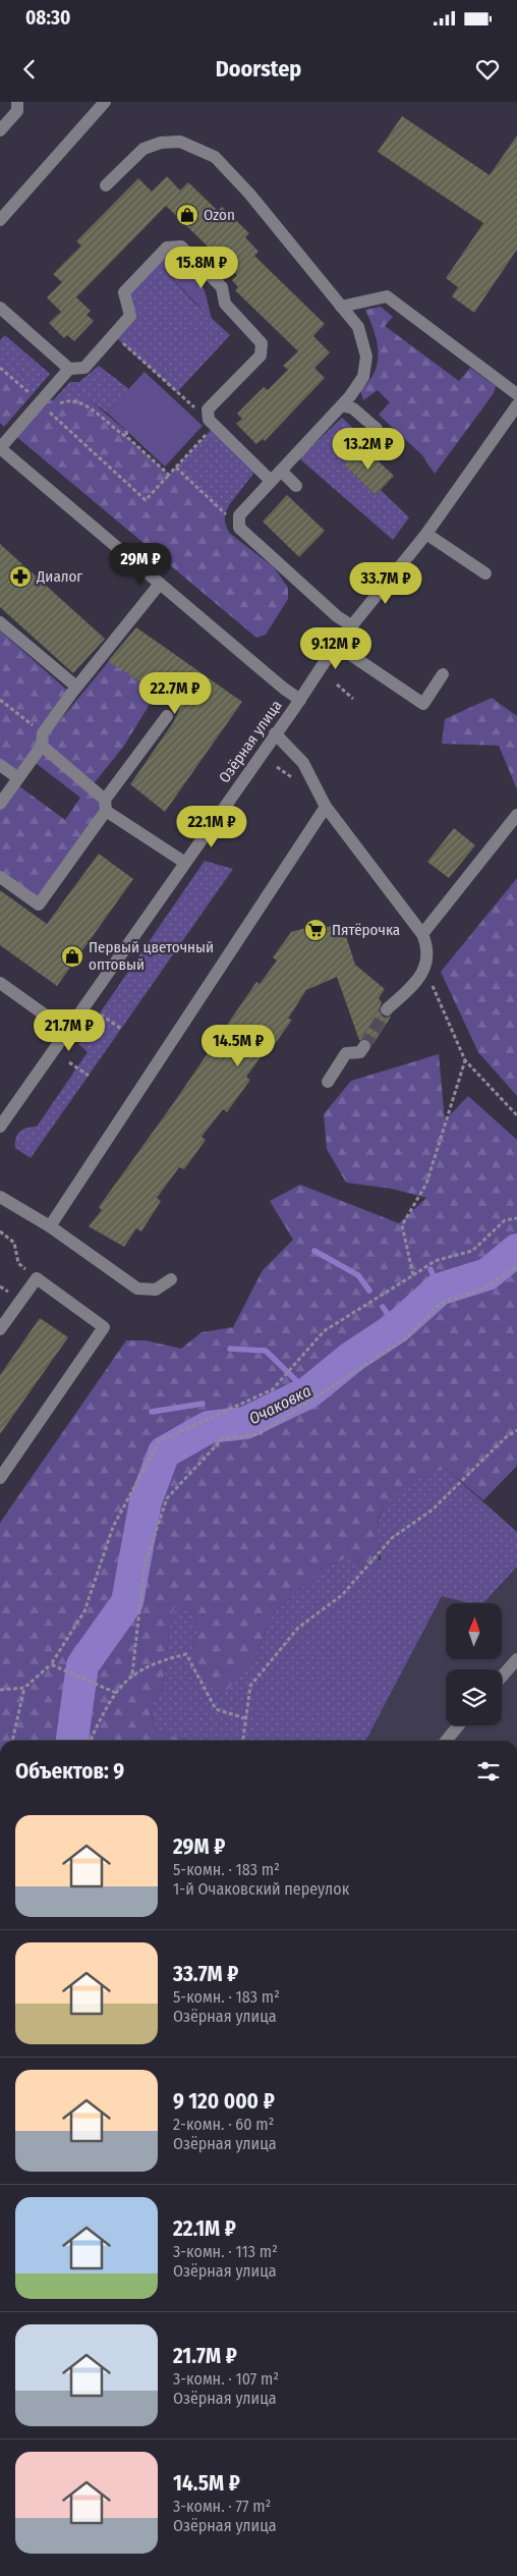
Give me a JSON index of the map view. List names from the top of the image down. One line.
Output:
{"streets":{"street":["Озёрная улица"]},"water":["Очаковка"],"places":{"shop":["Ozon","Первый цветочный оптовый"],"pharmacy":["Диалог"],"supermarket":["Пятёрочка"]},"north":"top","page":{"status":"08:30","header":"Doorstep","price":["15.8M ₽","13.2M ₽","29M ₽","33.7M ₽","9.12M ₽","22.7M ₽","22.1M ₽","21.7M ₽","14.5M ₽"],"heading":"Объектов: 9","list":[{"name":"29M ₽","note":"5-комн. · 183 m² · 1-й Очаковский переулок"},{"name":"33.7M ₽","note":"5-комн. · 183 m² · Озёрная улица"},{"name":"9 120 000 ₽","note":"2-комн. · 60 m² · Озёрная улица"},{"name":"22.1M ₽","note":"3-комн. · 113 m² · Озёрная улица"},{"name":"21.7M ₽","note":"3-комн. · 107 m² · Озёрная улица"},{"name":"14.5M ₽","note":"3-комн. · 77 m² · Озёрная улица"}]}}
